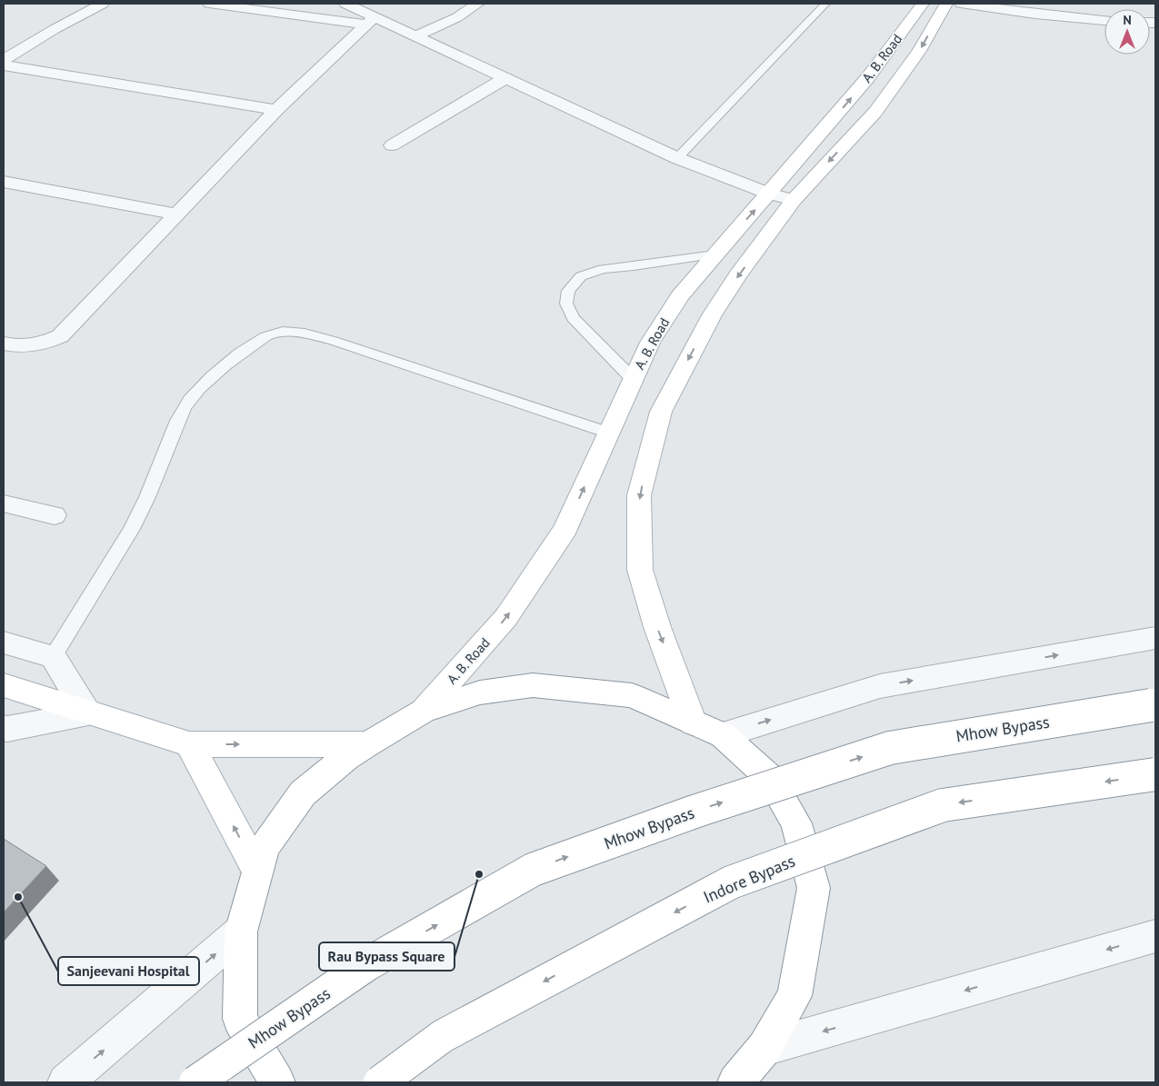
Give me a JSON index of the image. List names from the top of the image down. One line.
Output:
{"streets":{"main road":["A. B. Road","Mhow Bypass","Indore Bypass"]},"one_way":["Mhow Bypass","Indore Bypass"],"places":["Rau Bypass Square","Sanjeevani Hospital"],"north":"top"}
